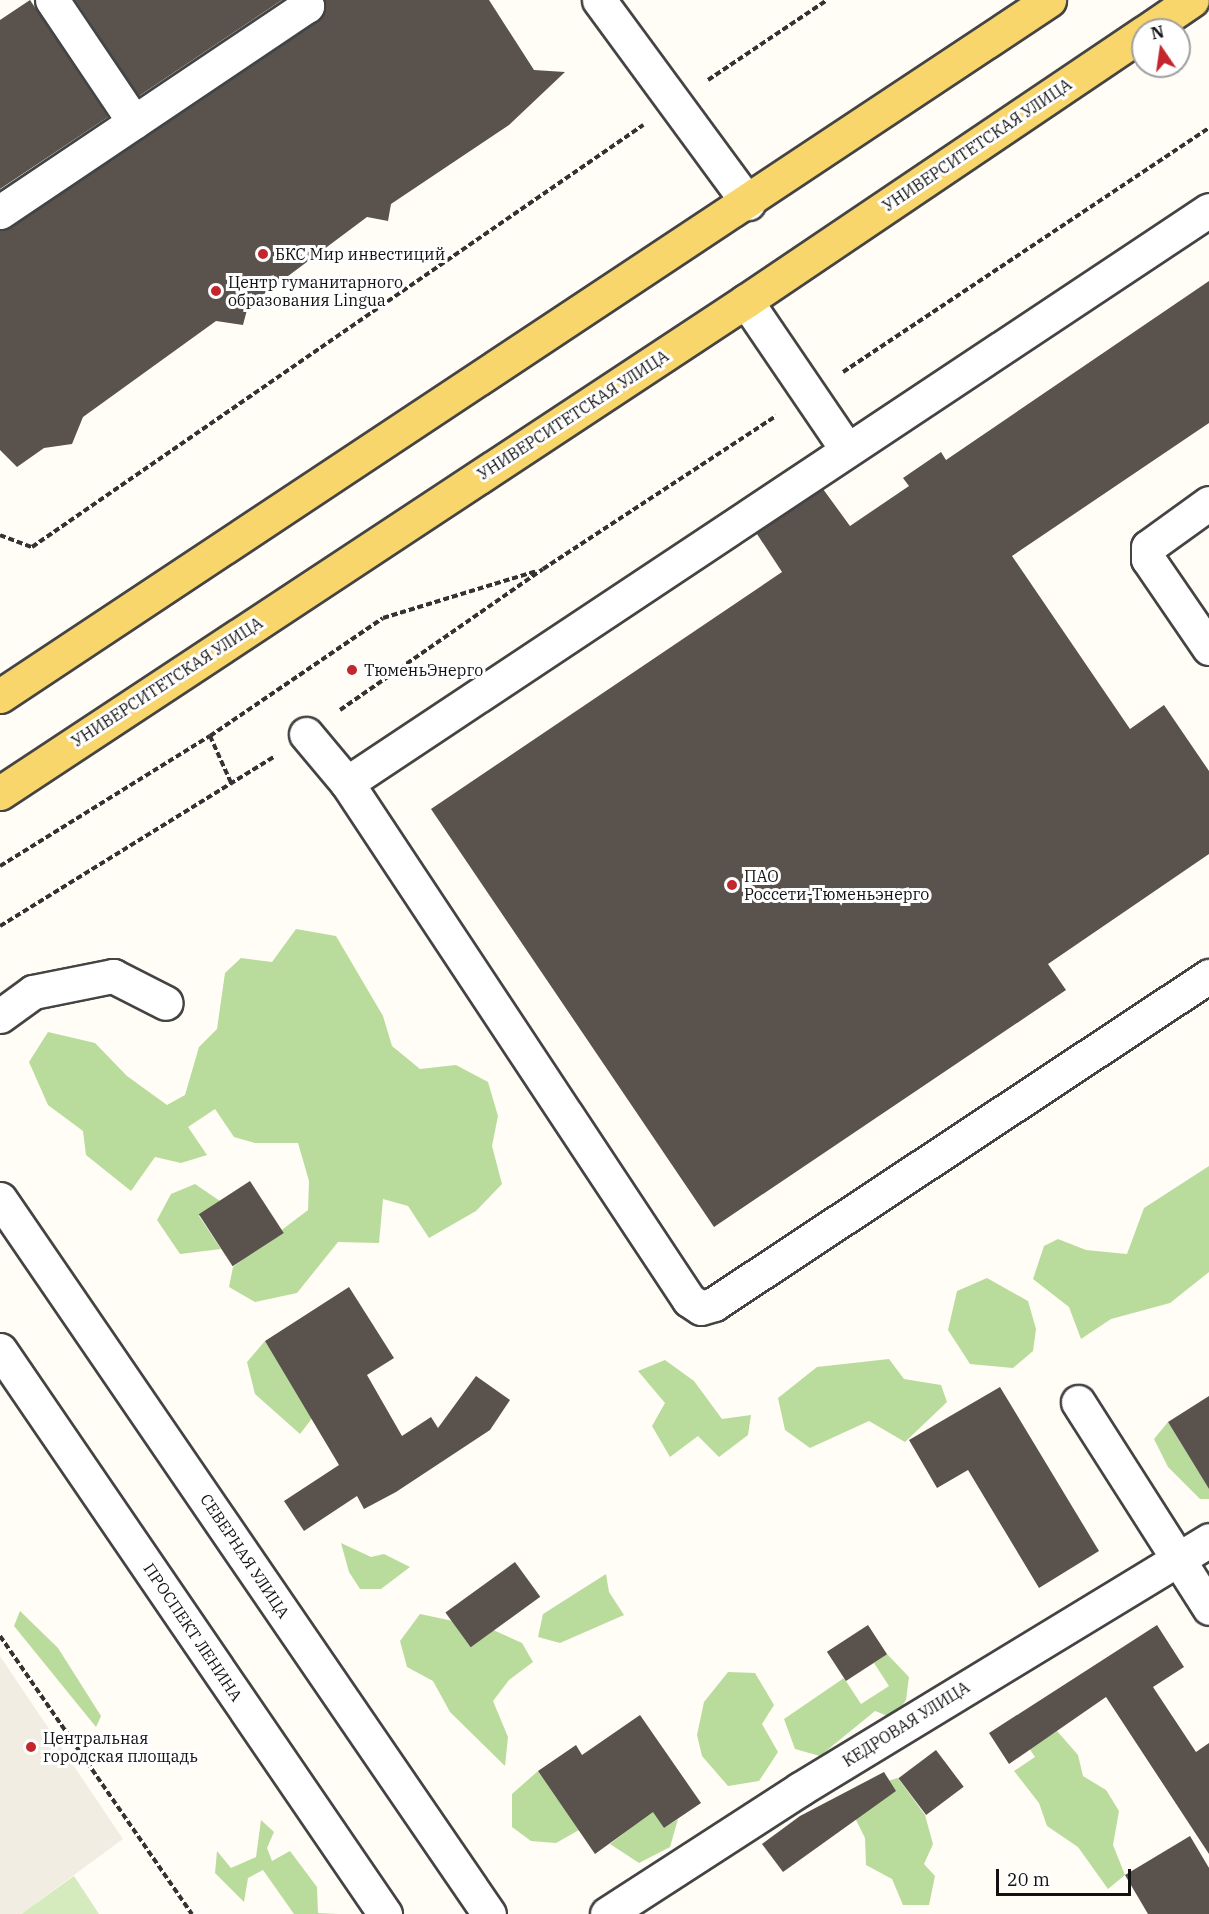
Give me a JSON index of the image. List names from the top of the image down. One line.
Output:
{"streets":{"main road":["УНИВЕРСИТЕТСКАЯ УЛИЦА"],"street":["СЕВЕРНАЯ УЛИЦА","ПРОСПЕКТ ЛЕНИНА","КЕДРОВАЯ УЛИЦА"]},"places":["БКС Мир инвестиций","Центр гуманитарного образования Lingua","ТюменьЭнерго","ПАО Россети-Тюменьэнерго","Центральная городская площадь"],"scale_bar":"20 m","north":"top"}
